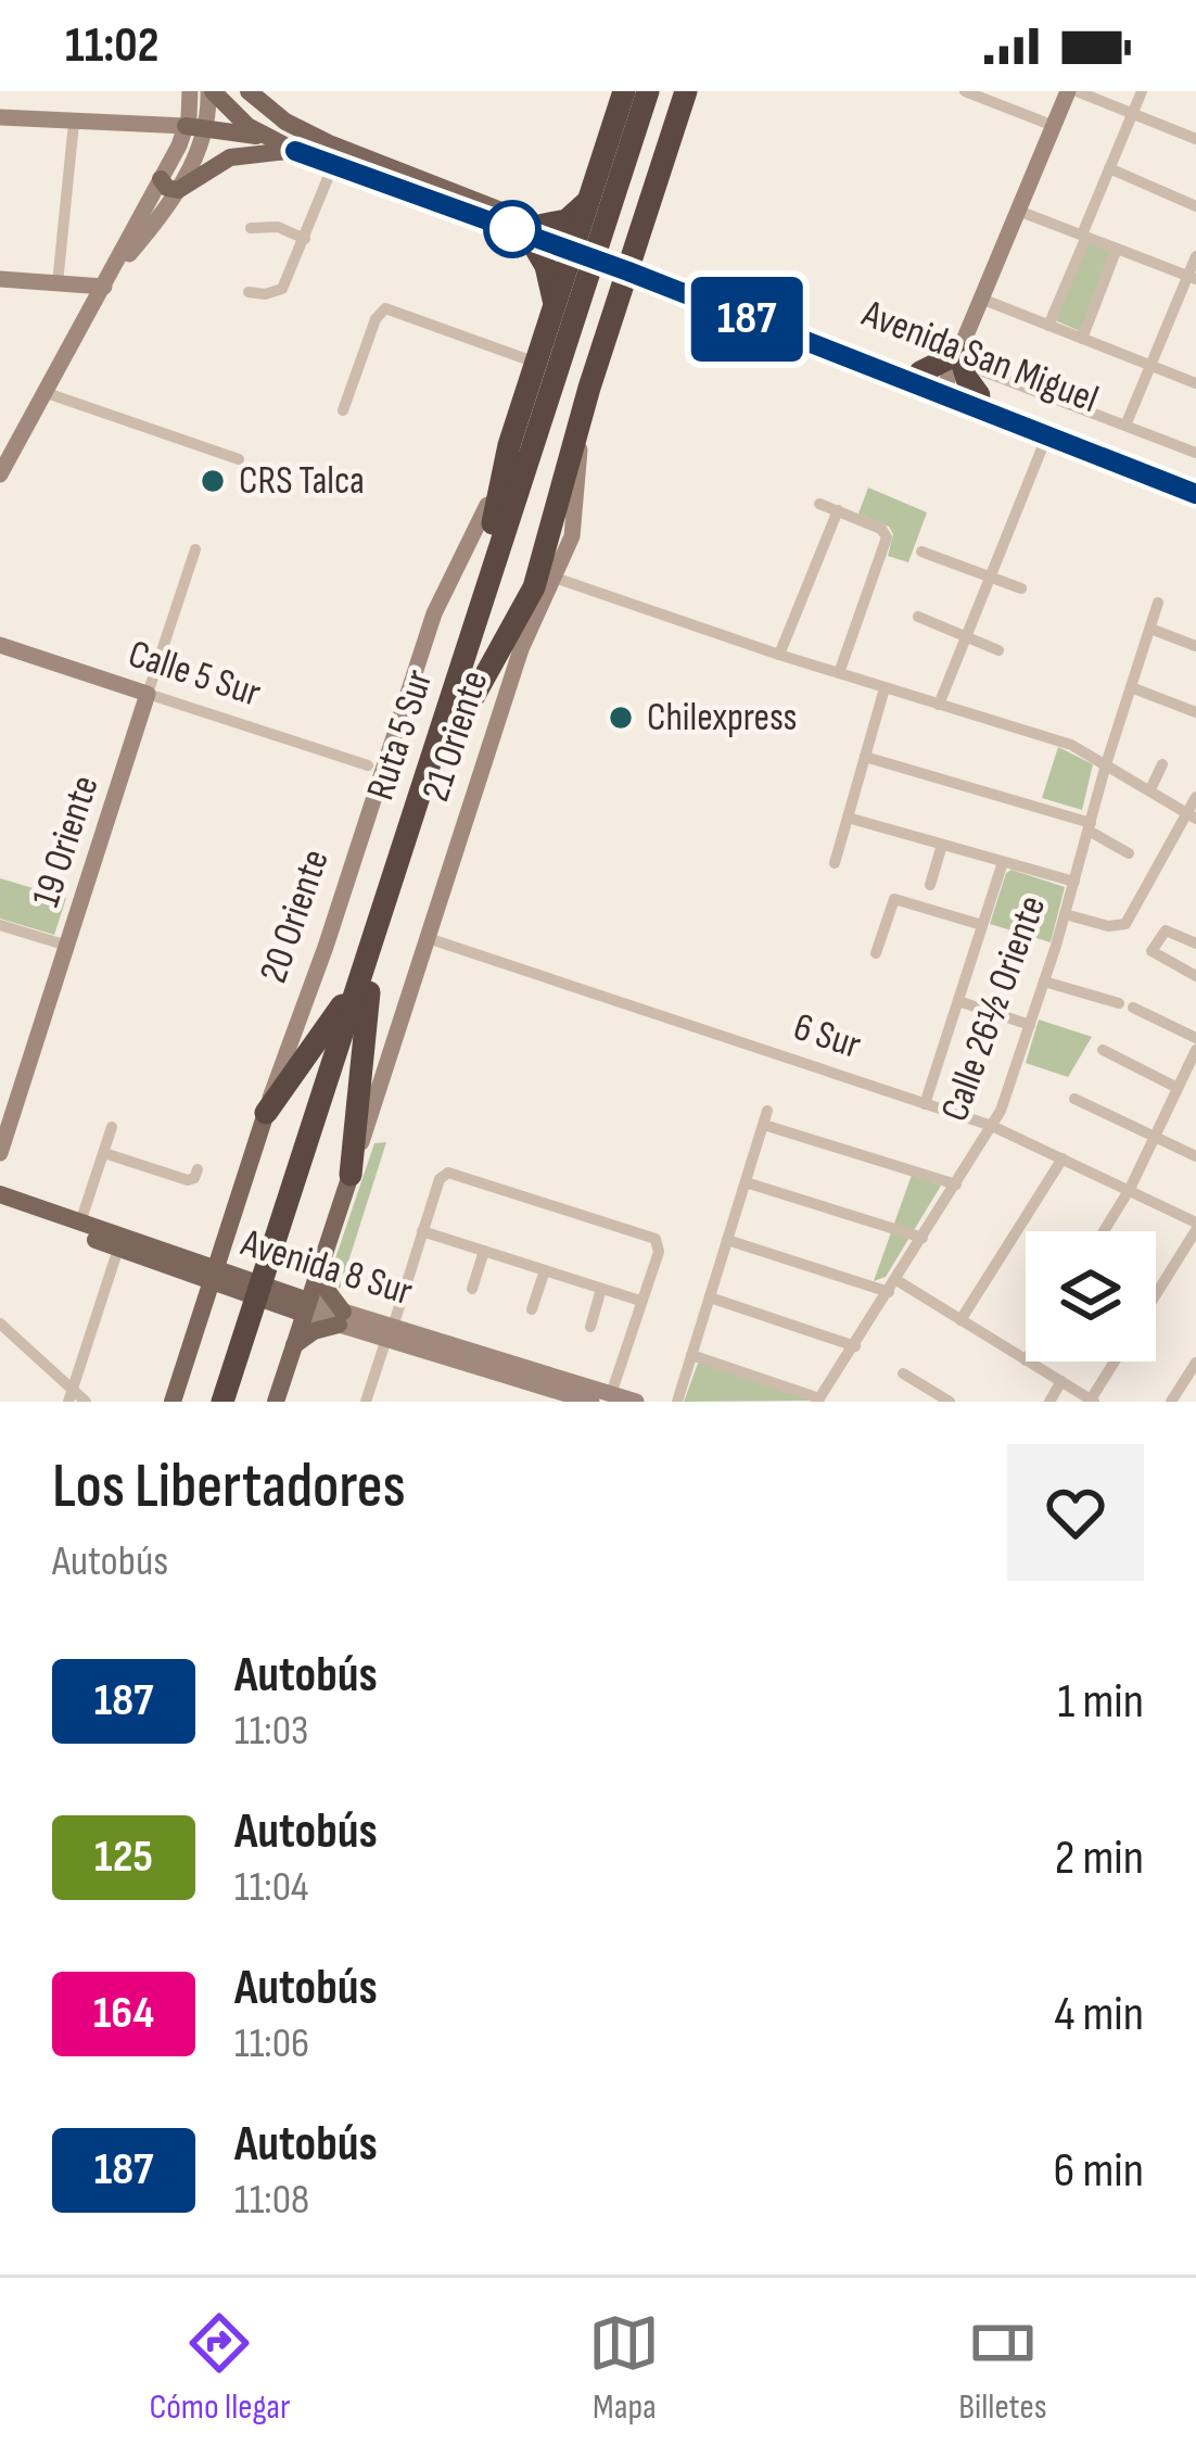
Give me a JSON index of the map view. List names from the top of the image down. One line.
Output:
{"streets":{"highway":["Avenida San Miguel","Ruta 5 Sur","21 Oriente","20 Oriente"],"main road":["Calle 5 Sur","19 Oriente","Avenida 8 Sur"],"street":["Calle 26½ Oriente","6 Sur"]},"crossings":[["Avenida San Miguel","21 Oriente"],["Avenida San Miguel","20 Oriente"],["Calle 5 Sur","19 Oriente"],["21 Oriente","6 Sur"],["21 Oriente","Avenida 8 Sur"],["20 Oriente","Avenida 8 Sur"],["Calle 26½ Oriente","6 Sur"]],"places":["CRS Talca","Chilexpress"],"lines":["bus line 187"],"page":{"status":"11:02","on_map":"187","heading":["Los Libertadores","Autobús"],"list":[{"mark":"187","name":"Autobús","note":"11:03","value":"1 min"},{"mark":"125","name":"Autobús","note":"11:04","value":"2 min"},{"mark":"164","name":"Autobús","note":"11:06","value":"4 min"},{"mark":"187","name":"Autobús","note":"11:08","value":"6 min"}],"tabs":["Cómo llegar","Mapa","Billetes"]}}
